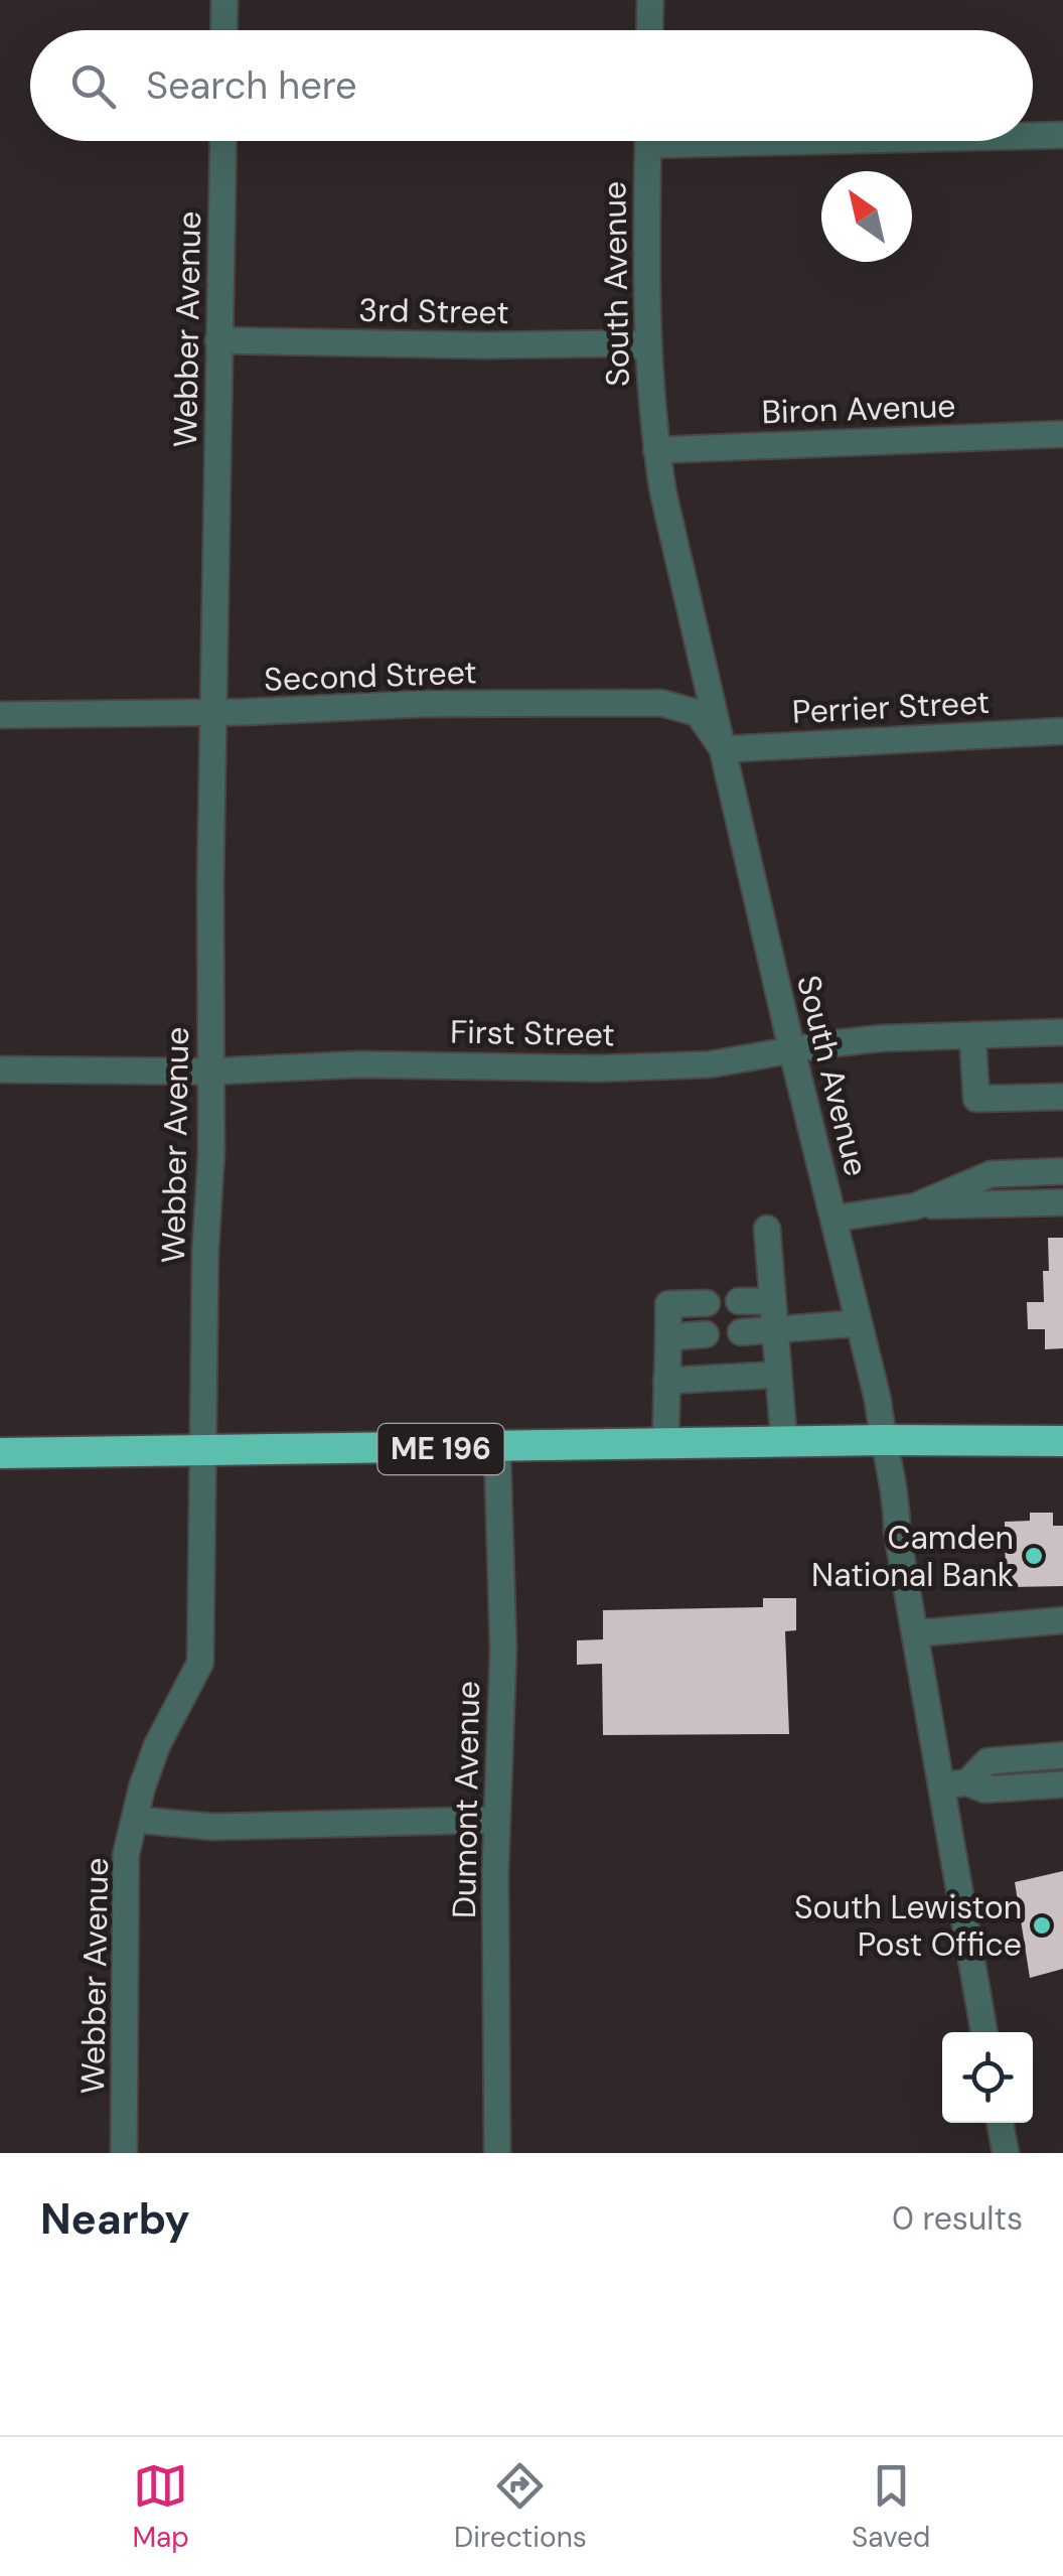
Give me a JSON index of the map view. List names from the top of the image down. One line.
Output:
{"streets":{"highway":["ME 196"],"street":["South Avenue","3rd Street","Webber Avenue","Biron Avenue","Second Street","Perrier Street","First Street","Dumont Avenue"]},"crossings":[["South Avenue","3rd Street"],["South Avenue","Biron Avenue"],["South Avenue","Second Street"],["South Avenue","Perrier Street"],["South Avenue","First Street"],["South Avenue","ME 196"],["3rd Street","Webber Avenue"],["Webber Avenue","Second Street"],["Webber Avenue","First Street"],["Webber Avenue","ME 196"],["Second Street","Perrier Street"],["ME 196","Dumont Avenue"]],"places":["Camden National Bank","South Lewiston Post Office"],"north":"top left","page":{"search":"Search here","heading":["Nearby","0 results"],"nav":["Map","Directions","Saved"]}}
